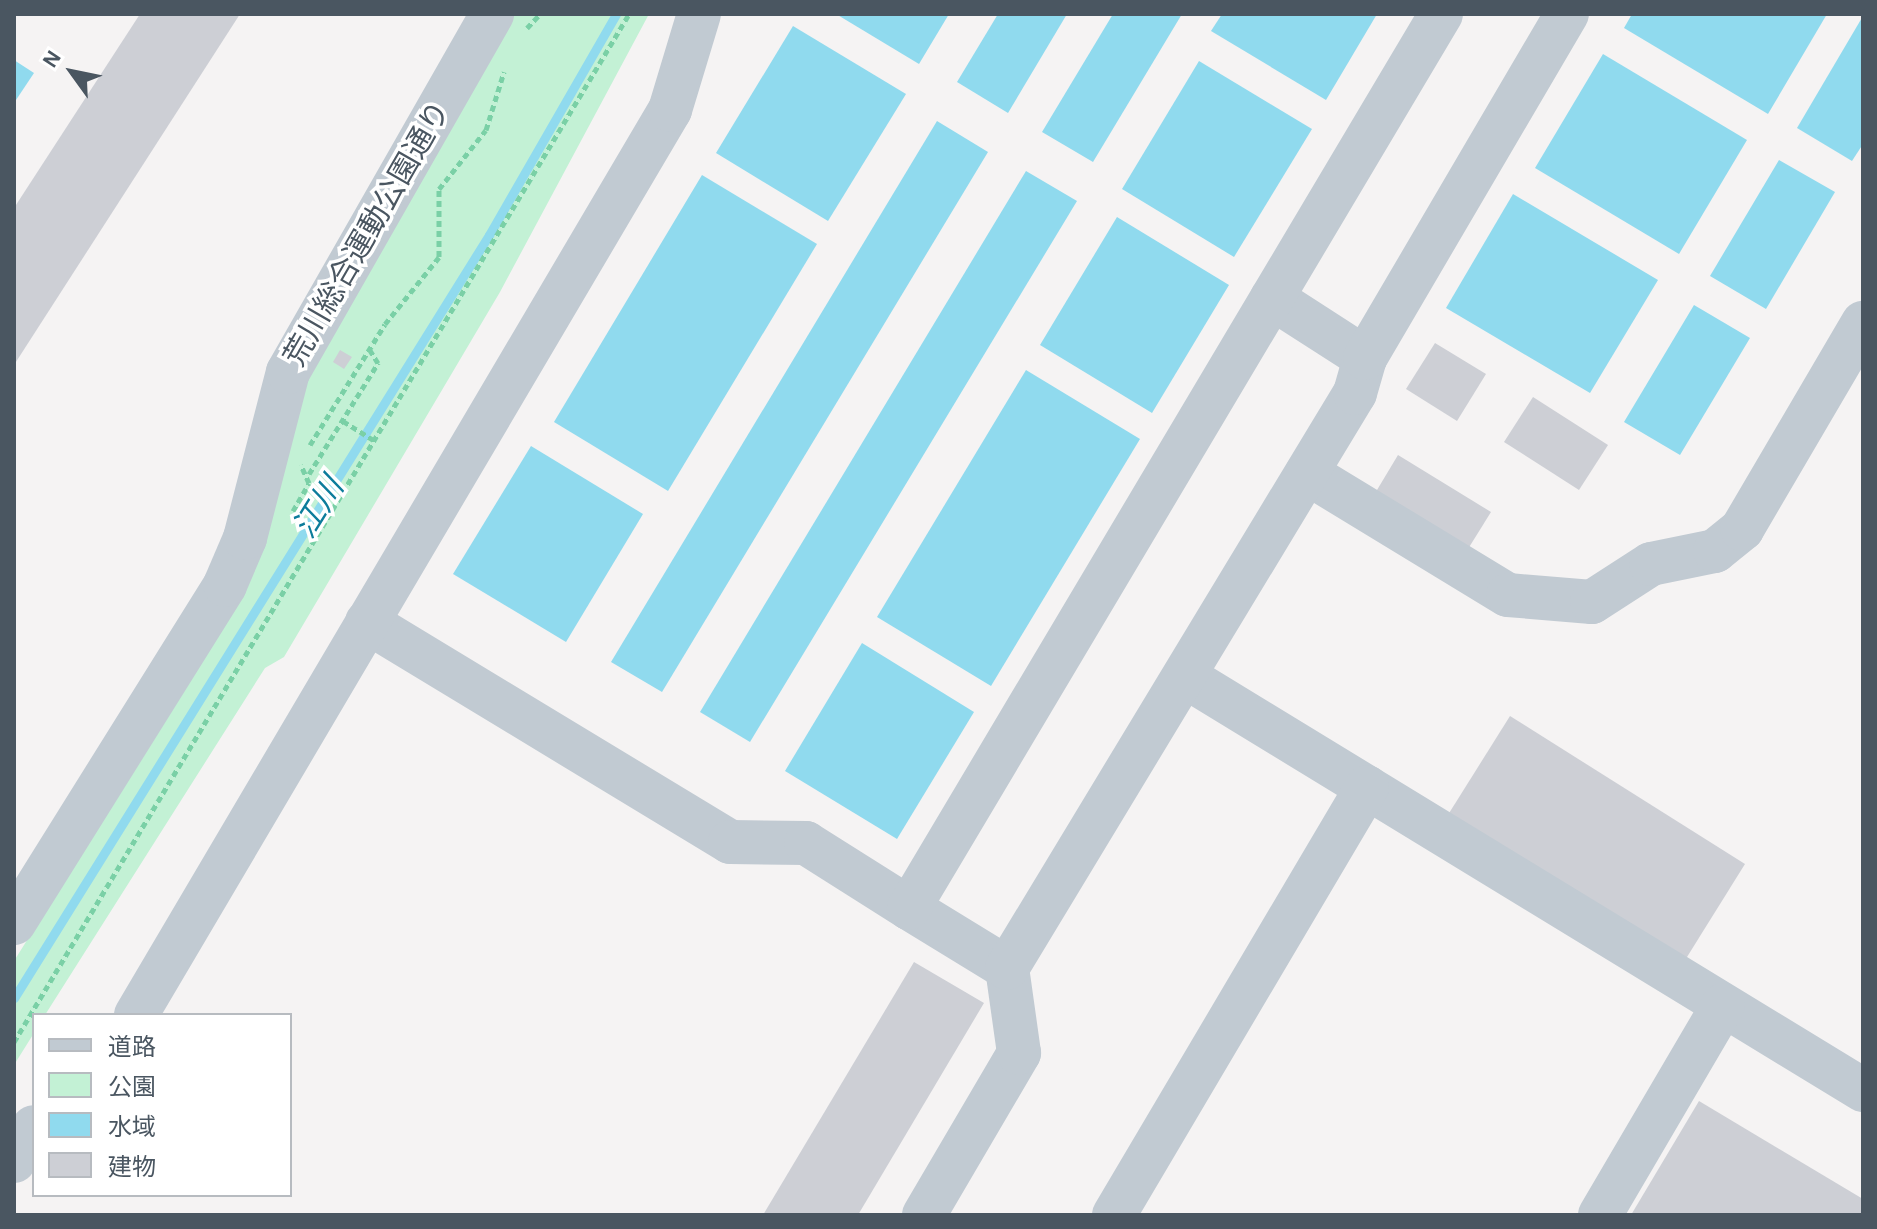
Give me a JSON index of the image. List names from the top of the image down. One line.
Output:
{"streets":{"street":["荒川総合運動公園通り"]},"water":["江川"],"legend":["道路","公園","水域","建物"],"north":"top left"}
